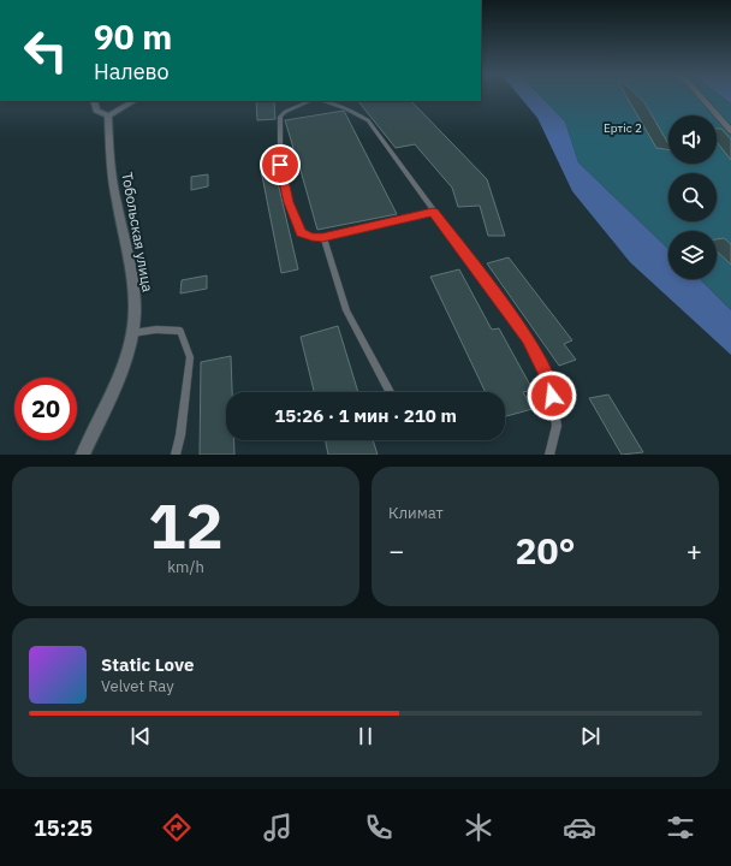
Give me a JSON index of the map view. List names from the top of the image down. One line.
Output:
{"streets":{"street":["Тобольская улица"]},"parks":["Ертіс 2"],"page":{"turn":["90 m","Налево"],"limit":"20","trip":"15:26 · 1 мин · 210 m","tile":[["12","km/h"],"Климат"],"heat":["−","20°","+"],"song":["Static Love","Velvet Ray"],"tabs":"15:25"}}
